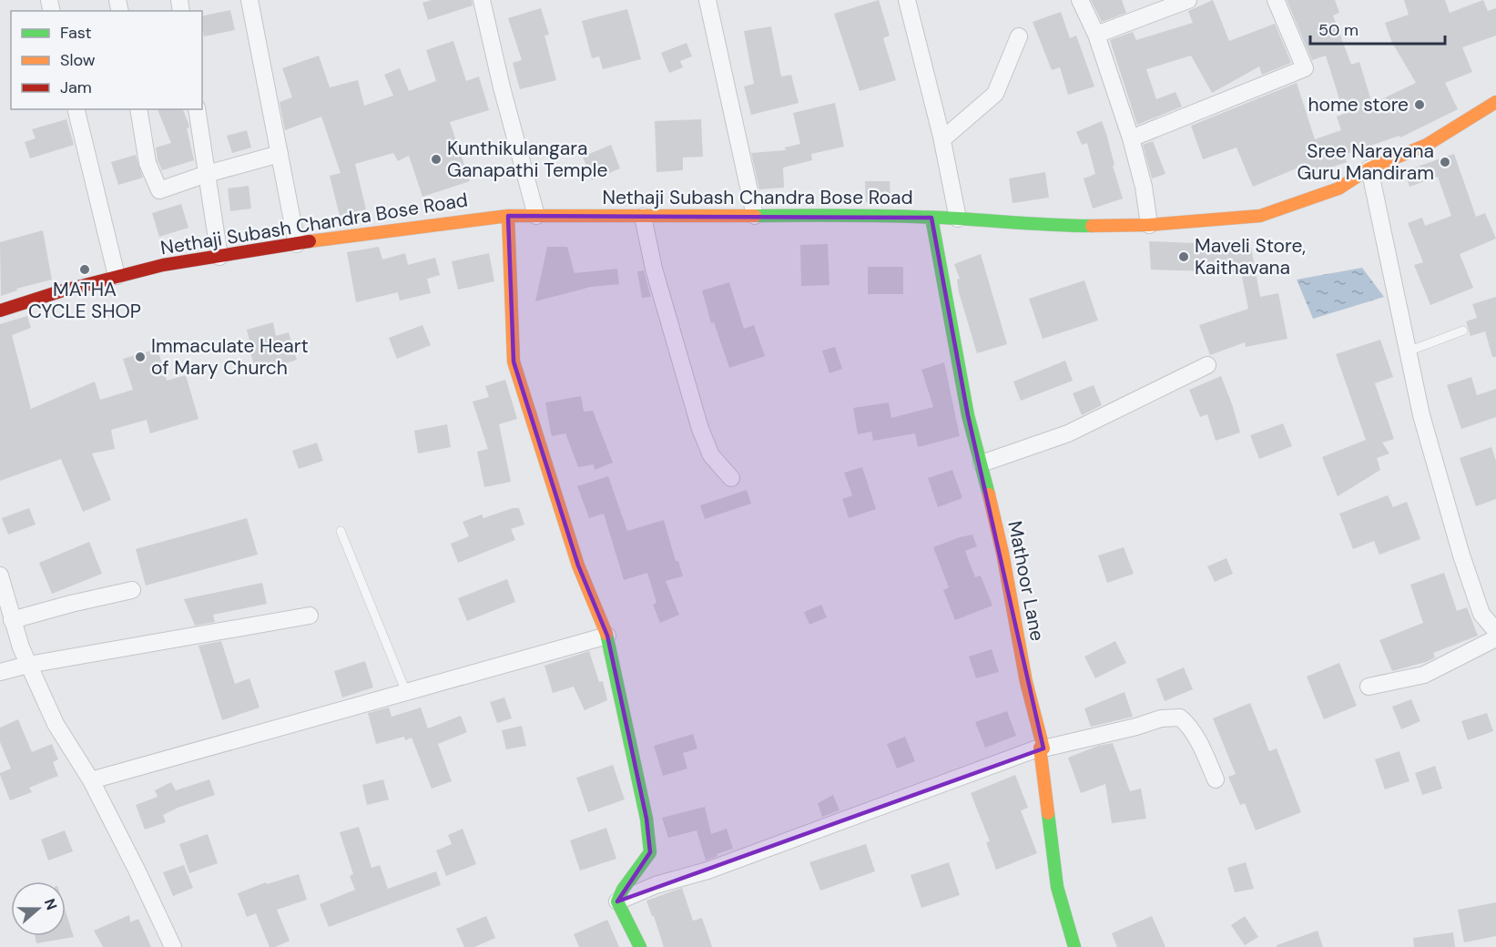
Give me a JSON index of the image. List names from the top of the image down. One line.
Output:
{"streets":{"main road":["Nethaji Subash Chandra Bose Road","Mathoor Lane"]},"crossings":[["Nethaji Subash Chandra Bose Road","Mathoor Lane"]],"places":["home store","Kunthikulangara Ganapathi Temple","Sree Narayana Guru Mandiram","Maveli Store, Kaithavana","MATHA CYCLE SHOP","Immaculate Heart of Mary Church"],"legend":["Fast","Slow","Jam"],"scale_bar":"50 m","north":"right"}
